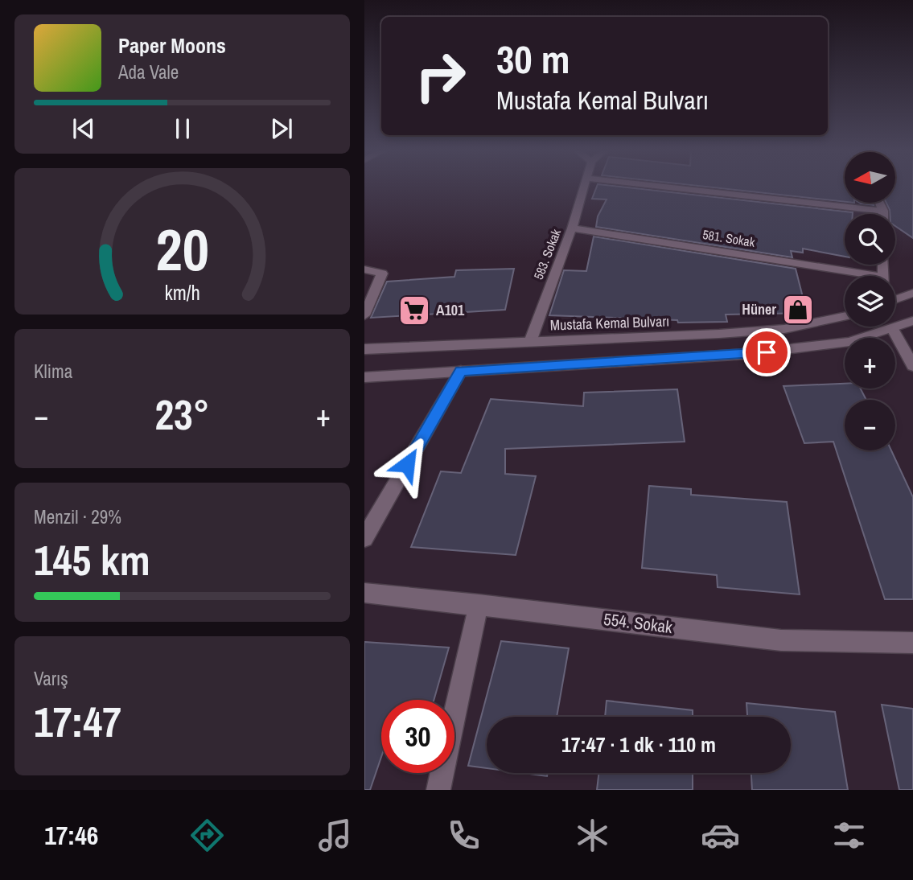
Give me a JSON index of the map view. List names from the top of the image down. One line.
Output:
{"streets":{"street":["581. Sokak","583. Sokak","Mustafa Kemal Bulvarı","554. Sokak"]},"crossings":[["581. Sokak","583. Sokak"],["583. Sokak","Mustafa Kemal Bulvarı"]],"places":{"shop":["Hüner"],"supermarket":["A101"]},"north":"left","page":{"turn":["30 m","Mustafa Kemal Bulvarı"],"song":["Paper Moons","Ada Vale"],"map_buttons":["+","−"],"tile":["Klima",["Menzil · 29%","145 km"],["Varış","17:47"]],"heat":["−","23°","+"],"limit":"30","trip":"17:47 · 1 dk · 110 m","tabs":"17:46","gauge":["20","km/h"]}}
